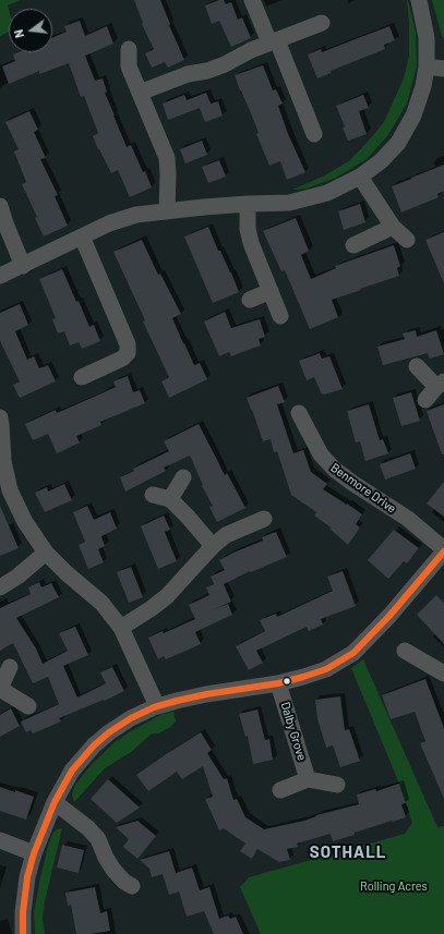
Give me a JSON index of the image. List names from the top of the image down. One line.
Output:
{"streets":{"street":["Benmore Drive","Dalby Grove"]},"districts":["SOTHALL"],"parks":["Rolling Acres"],"north":"left"}
